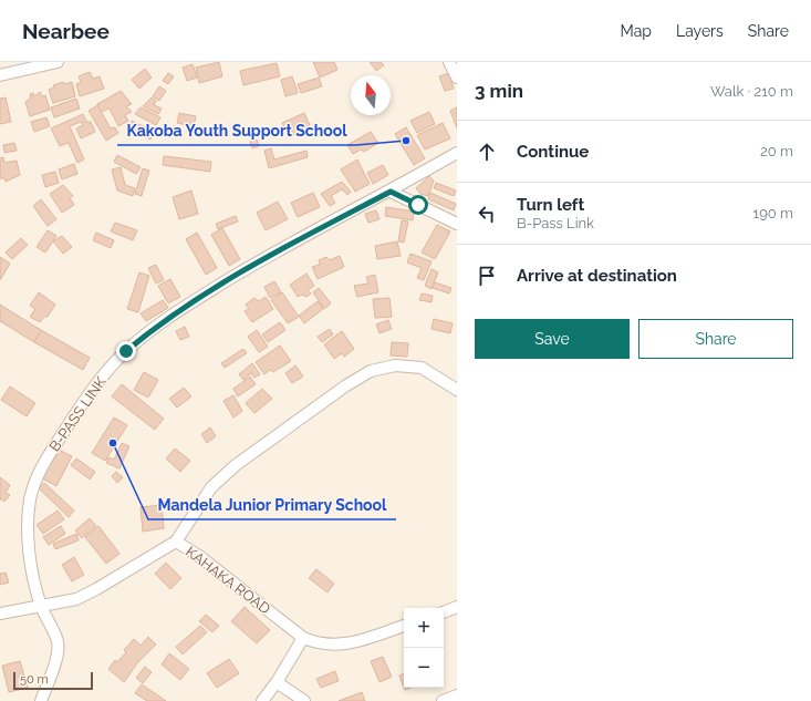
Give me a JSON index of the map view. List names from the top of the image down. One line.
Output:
{"streets":{"street":["B-PASS LINK","KAHAKA ROAD"]},"crossings":[["B-PASS LINK","KAHAKA ROAD"]],"places":["Kakoba Youth Support School","Mandela Junior Primary School"],"scale_bar":"50 m","north":"top","page":{"header":"Nearbee","nav":["Map","Layers","Share"],"heading":["3 min","Walk · 210 m"],"list":[["Continue","20 m"],["Turn left","B-Pass Link","190 m"],"Arrive at destination"],"buttons":["Save","Share"],"map_buttons":["+","−"],"scale":"50 m"}}
